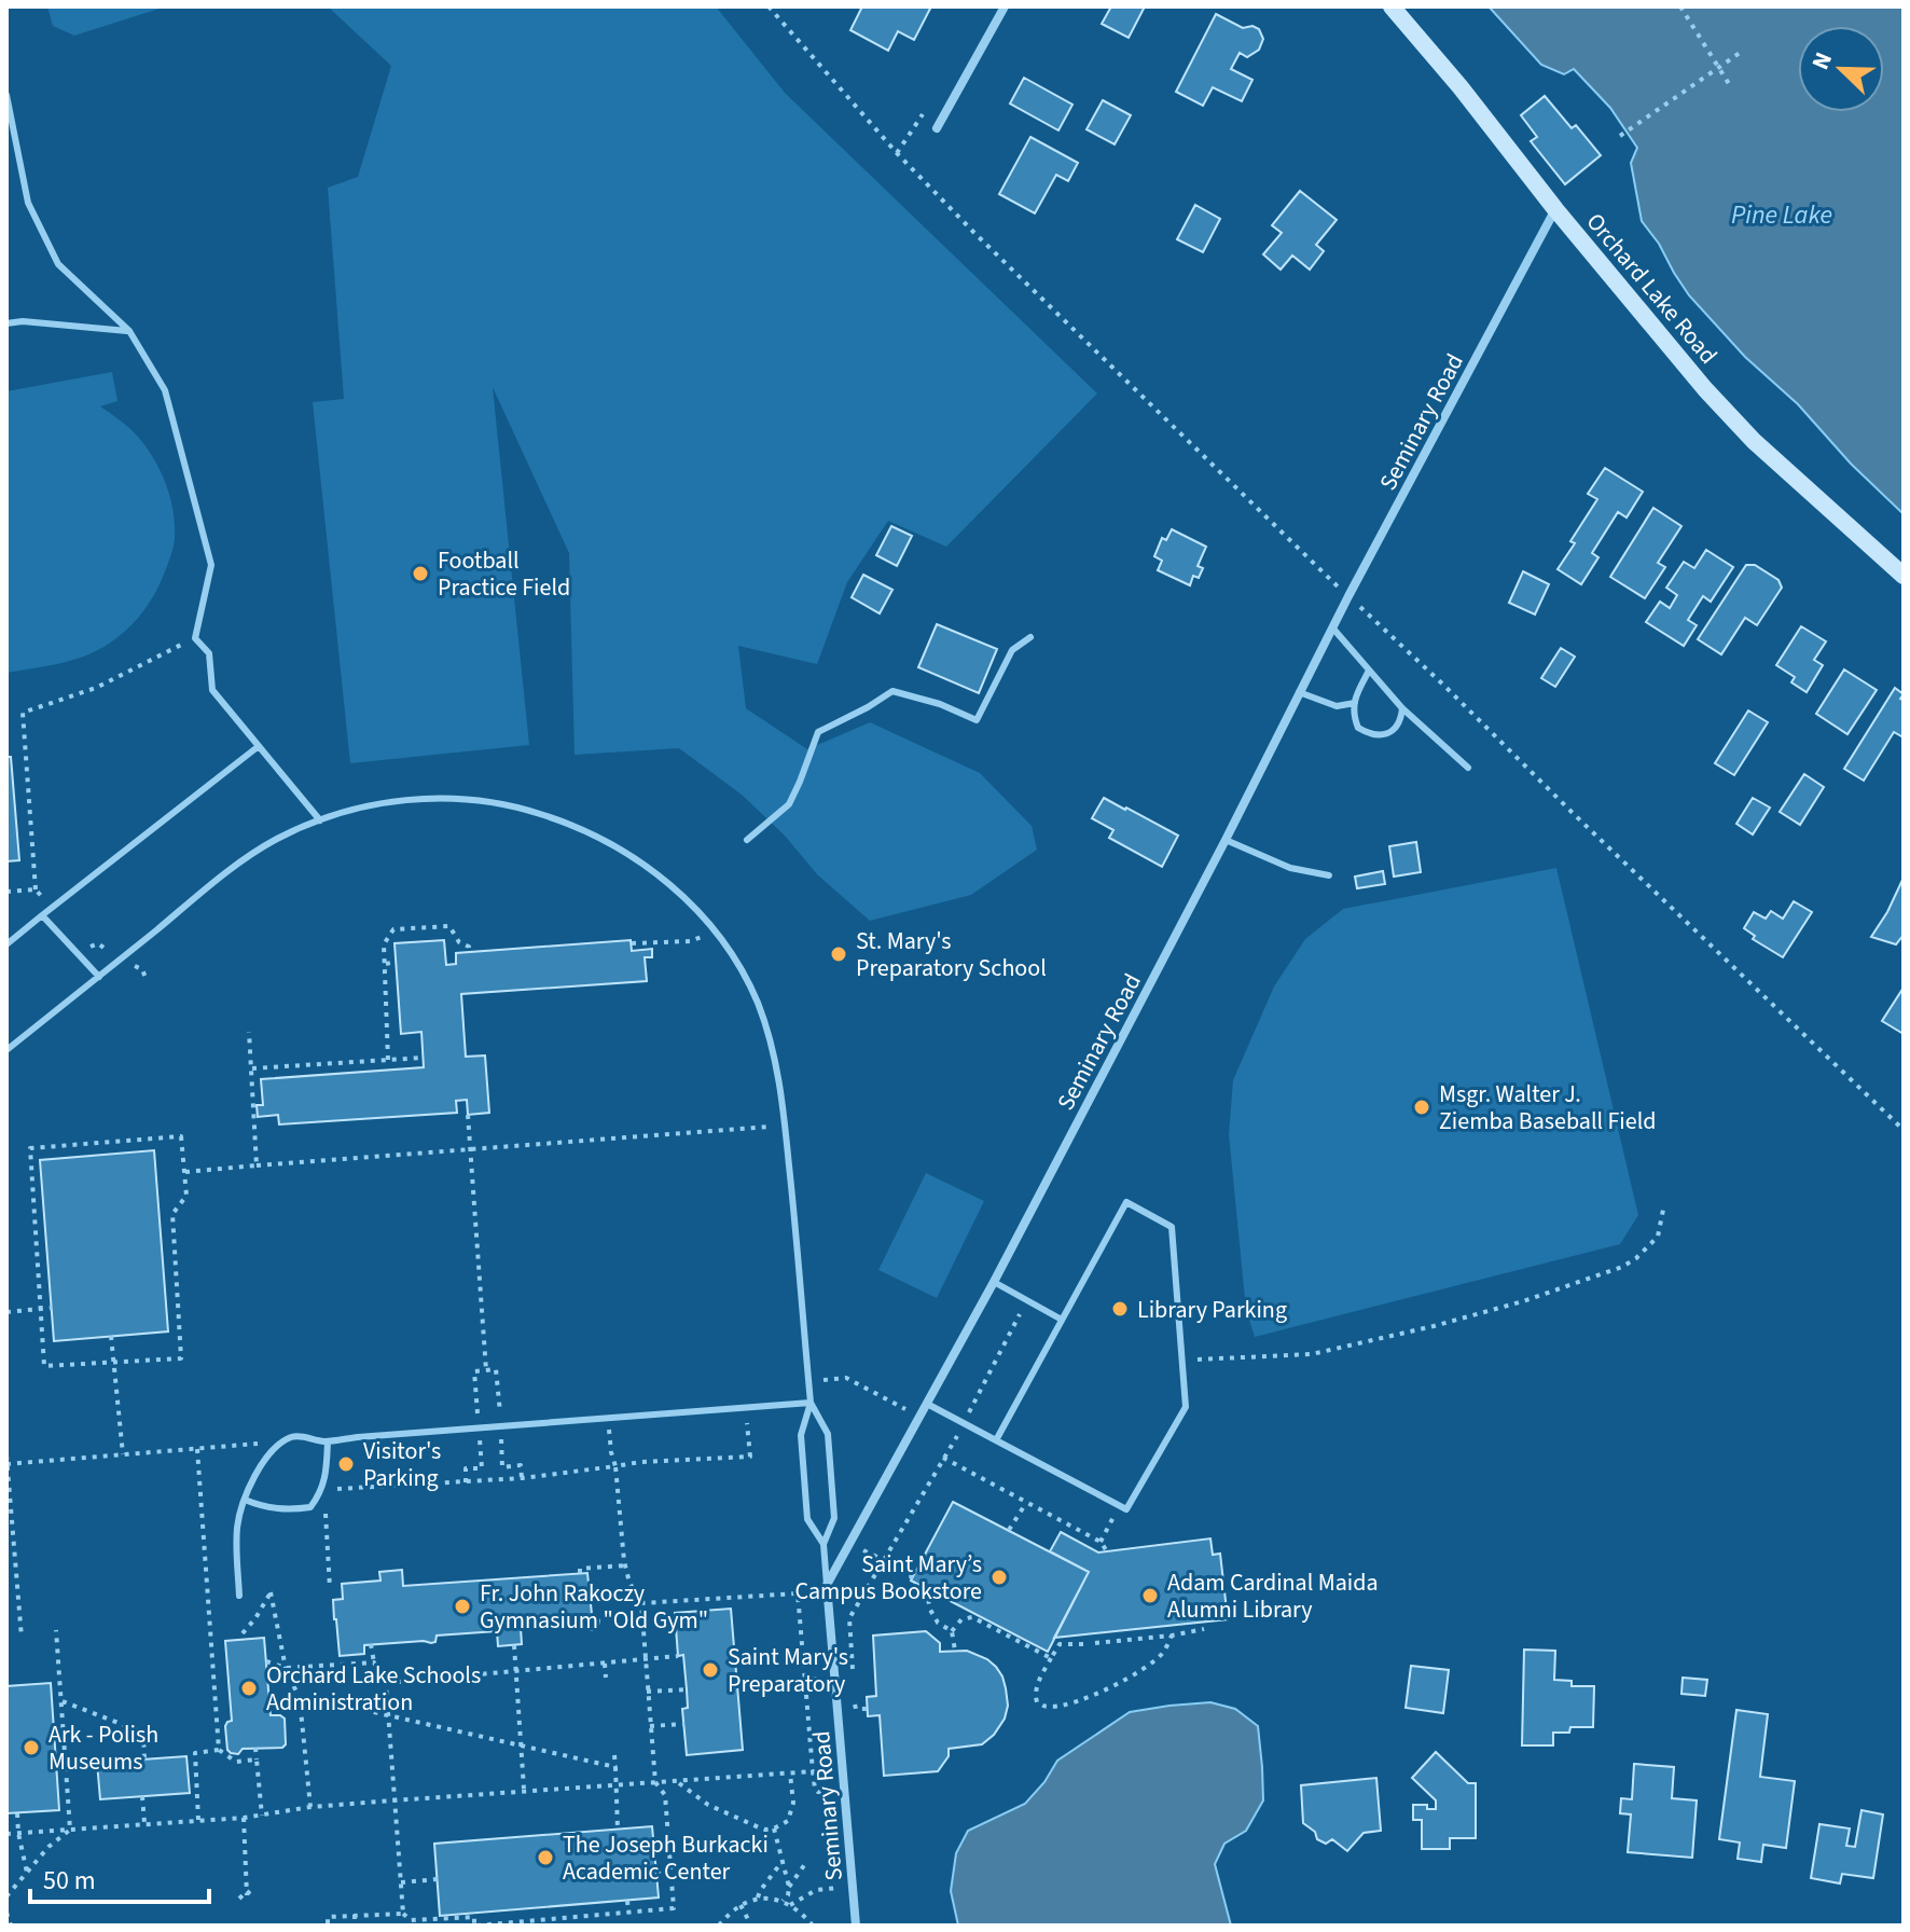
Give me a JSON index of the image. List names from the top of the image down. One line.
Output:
{"streets":{"main road":["Orchard Lake Road"],"street":["Seminary Road"]},"crossings":[["Orchard Lake Road","Seminary Road"]],"water":["Pine Lake"],"places":["Football Practice Field","St. Mary's Preparatory School","Msgr. Walter J. Ziemba Baseball Field","Library Parking","Visitor's Parking","Saint Mary’s Campus Bookstore","Adam Cardinal Maida Alumni Library","Fr. John Rakoczy Gymnasium \"Old Gym\"","Saint Mary's Preparatory","Orchard Lake Schools Administration","Ark - Polish Museums","The Joseph Burkacki Academic Center"],"scale_bar":"50 m","north":"top left"}
